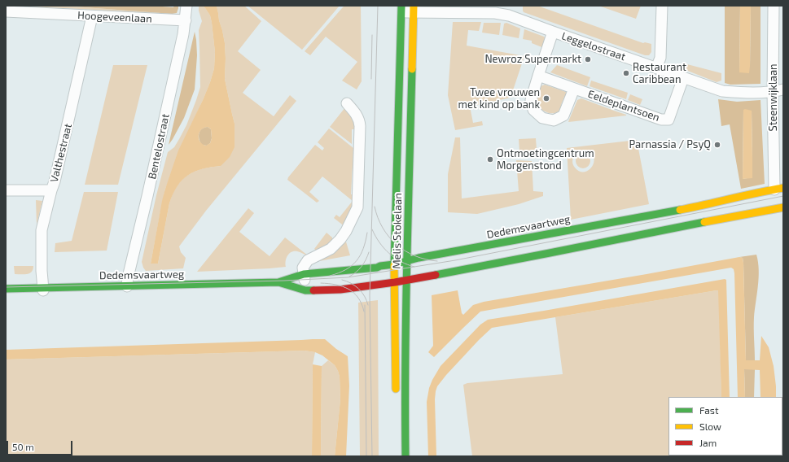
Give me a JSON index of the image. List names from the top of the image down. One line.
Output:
{"streets":{"street":["Hoogeveenlaan","Leggelostraat","Steenwijklaan","Eeldeplantsoen","Bentelostraat","Valthestraat","Dedemsvaartweg","Melis Stokelaan"]},"crossings":[["Hoogeveenlaan","Bentelostraat"],["Hoogeveenlaan","Valthestraat"],["Leggelostraat","Steenwijklaan"],["Leggelostraat","Eeldeplantsoen"],["Leggelostraat","Melis Stokelaan"],["Steenwijklaan","Dedemsvaartweg"],["Bentelostraat","Dedemsvaartweg"],["Valthestraat","Dedemsvaartweg"],["Dedemsvaartweg","Melis Stokelaan"]],"places":["Newroz Supermarkt","Restaurant Caribbean","Twee vrouwen met kind op bank","Parnassia / PsyQ","Ontmoetingcentrum Morgenstond"],"legend":["Fast","Slow","Jam"],"scale_bar":"50 m"}
